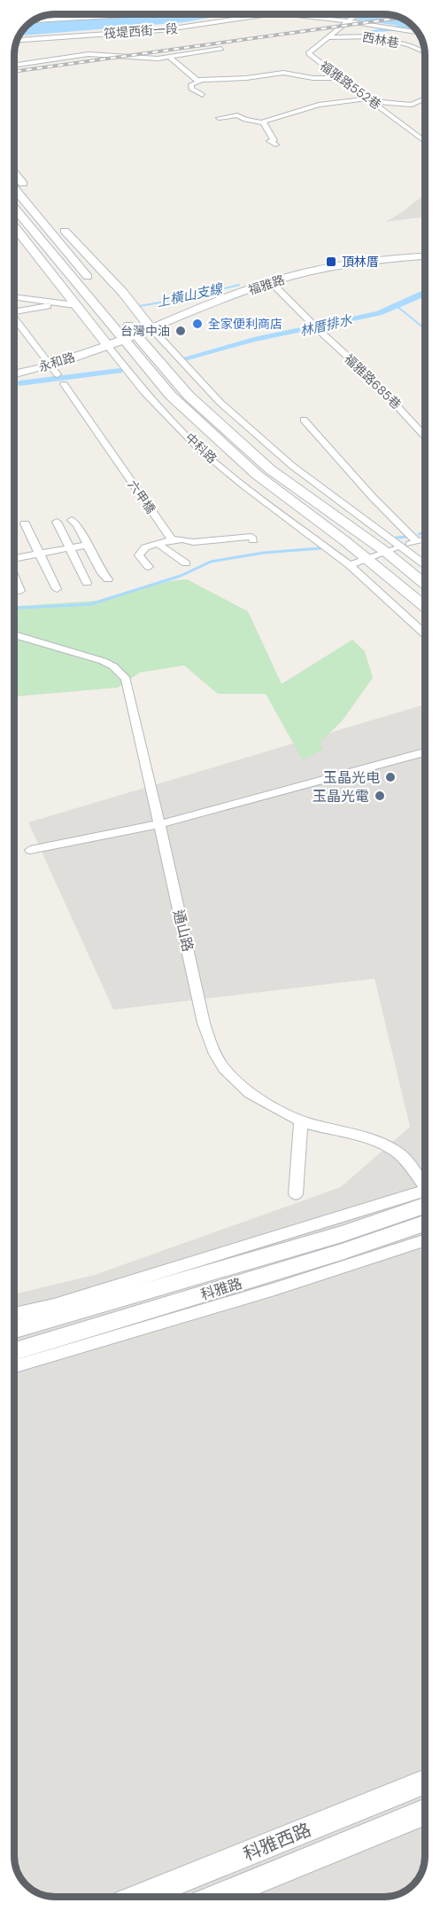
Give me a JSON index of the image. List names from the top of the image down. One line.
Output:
{"streets":{"street":["筏堤西街一段","西林巷","福雅路552巷","福雅路","永和路","福雅路685巷","中科路","六甲橋","通山路","科雅路","科雅西路"]},"crossings":[["筏堤西街一段","福雅路552巷"],["西林巷","福雅路552巷"],["福雅路","永和路"],["福雅路","福雅路685巷"],["福雅路","中科路"],["永和路","中科路"]],"water":["上橫山支線","林厝排水"],"places":{"transit":["頂林厝"],"other":["全家便利商店","台灣中油","玉晶光电","玉晶光電"]}}
